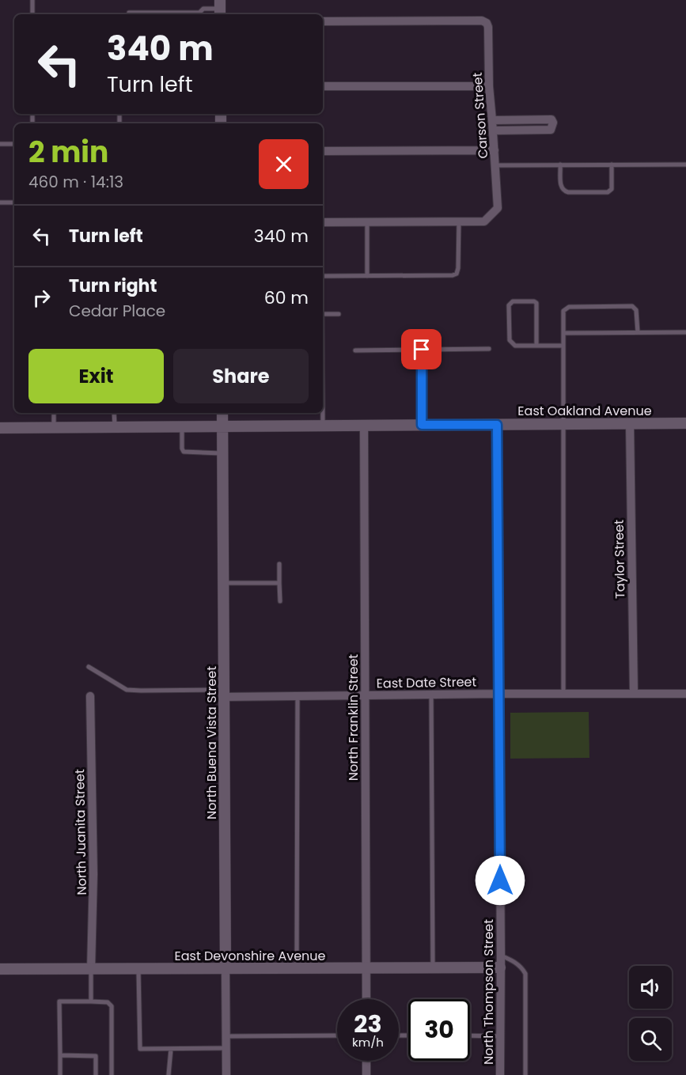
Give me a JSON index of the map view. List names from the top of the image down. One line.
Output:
{"streets":{"street":["Carson Street","East Oakland Avenue","Taylor Street","East Date Street","North Franklin Street","North Buena Vista Street","North Juanita Street","East Devonshire Avenue","North Thompson Street"]},"crossings":[["East Oakland Avenue","Taylor Street"],["East Oakland Avenue","North Franklin Street"],["East Oakland Avenue","North Buena Vista Street"],["East Oakland Avenue","North Thompson Street"],["Taylor Street","East Date Street"],["East Date Street","North Franklin Street"],["East Date Street","North Buena Vista Street"],["East Date Street","North Thompson Street"],["North Franklin Street","East Devonshire Avenue"],["North Buena Vista Street","East Devonshire Avenue"],["North Juanita Street","East Devonshire Avenue"],["East Devonshire Avenue","North Thompson Street"]],"page":{"turn":["340 m","Turn left"],"heading":["2 min","460 m · 14:13"],"list":[{"name":"Turn left","value":"340 m"},{"name":"Turn right","note":"Cedar Place","value":"60 m"}],"buttons":["Exit","Share"],"speed":"23 km/h","limit":"30"}}
